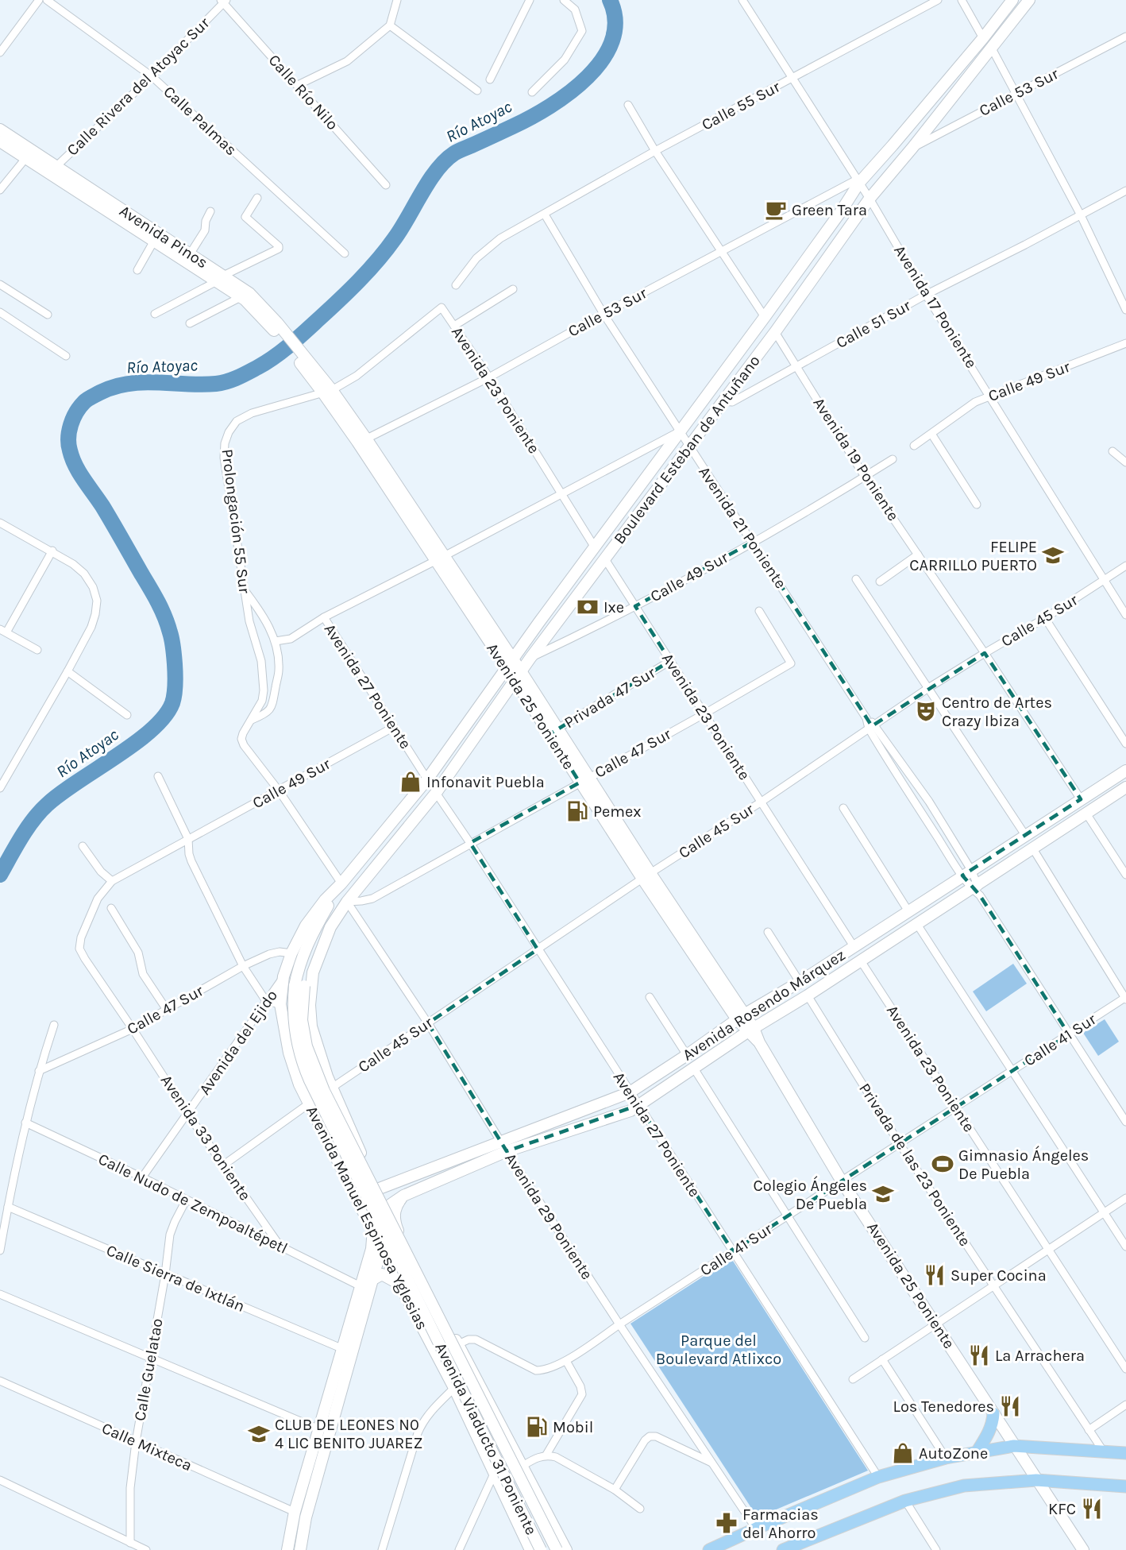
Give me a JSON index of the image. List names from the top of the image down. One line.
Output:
{"streets":{"main road":["Avenida Pinos","Boulevard Esteban de Antuñano","Avenida 25 Poniente","Avenida Rosendo Márquez","Avenida Manuel Espinosa Yglesias","Avenida Viaducto 31 Poniente"],"street":["Calle Rivera del Atoyac Sur","Calle Río Nilo","Calle 53 Sur","Calle 55 Sur","Calle Palmas","Avenida 17 Poniente","Calle 51 Sur","Calle 49 Sur","Avenida 23 Poniente","Avenida 19 Poniente","Prolongación 55 Sur","Avenida 21 Poniente","Calle 45 Sur","Avenida 27 Poniente","Privada 47 Sur","Calle 47 Sur","Calle 41 Sur","Avenida del Ejido","Avenida 33 Poniente","Privada de las 23 Poniente","Calle Nudo de Zempoaltépetl","Avenida 29 Poniente","Calle Sierra de Ixtlán","Calle Guelatao","Calle Mixteca"]},"crossings":[["Calle Rivera del Atoyac Sur","Calle Río Nilo"],["Calle Rivera del Atoyac Sur","Calle Palmas"],["Calle Rivera del Atoyac Sur","Avenida Pinos"],["Calle 53 Sur","Avenida 17 Poniente"],["Calle 53 Sur","Avenida 23 Poniente"],["Calle 53 Sur","Boulevard Esteban de Antuñano"],["Calle 53 Sur","Avenida 21 Poniente"],["Calle 53 Sur","Avenida 25 Poniente"],["Calle 55 Sur","Avenida 17 Poniente"],["Calle 55 Sur","Avenida 21 Poniente"],["Avenida Pinos","Avenida 25 Poniente"],["Avenida 17 Poniente","Calle 51 Sur"],["Avenida 17 Poniente","Calle 49 Sur"],["Avenida 17 Poniente","Boulevard Esteban de Antuñano"],["Avenida 17 Poniente","Calle 45 Sur"],["Calle 51 Sur","Boulevard Esteban de Antuñano"],["Calle 51 Sur","Avenida 19 Poniente"],["Calle 49 Sur","Avenida 23 Poniente"],["Calle 49 Sur","Boulevard Esteban de Antuñano"],["Calle 49 Sur","Avenida 19 Poniente"],["Calle 49 Sur","Prolongación 55 Sur"],["Calle 49 Sur","Avenida 21 Poniente"],["Calle 49 Sur","Avenida 27 Poniente"],["Calle 49 Sur","Avenida 33 Poniente"],["Avenida 23 Poniente","Boulevard Esteban de Antuñano"],["Avenida 23 Poniente","Prolongación 55 Sur"],["Avenida 23 Poniente","Calle 45 Sur"],["Avenida 23 Poniente","Privada 47 Sur"],["Avenida 23 Poniente","Calle 47 Sur"],["Avenida 23 Poniente","Avenida Rosendo Márquez"],["Avenida 23 Poniente","Calle 41 Sur"],["Boulevard Esteban de Antuñano","Avenida 19 Poniente"],["Boulevard Esteban de Antuñano","Avenida 21 Poniente"],["Boulevard Esteban de Antuñano","Avenida 27 Poniente"],["Boulevard Esteban de Antuñano","Avenida 25 Poniente"],["Boulevard Esteban de Antuñano","Calle 47 Sur"],["Boulevard Esteban de Antuñano","Avenida 29 Poniente"],["Boulevard Esteban de Antuñano","Avenida Manuel Espinosa Yglesias"],["Boulevard Esteban de Antuñano","Avenida Viaducto 31 Poniente"],["Avenida 19 Poniente","Calle 45 Sur"],["Avenida 19 Poniente","Avenida Rosendo Márquez"],["Prolongación 55 Sur","Avenida 25 Poniente"],["Avenida 21 Poniente","Calle 45 Sur"],["Avenida 21 Poniente","Avenida Rosendo Márquez"],["Avenida 21 Poniente","Calle 41 Sur"],["Calle 45 Sur","Avenida 27 Poniente"],["Calle 45 Sur","Avenida 25 Poniente"],["Calle 45 Sur","Avenida 29 Poniente"],["Calle 45 Sur","Avenida Manuel Espinosa Yglesias"],["Avenida 27 Poniente","Calle 47 Sur"],["Avenida 27 Poniente","Avenida Rosendo Márquez"],["Avenida 27 Poniente","Calle 41 Sur"],["Privada 47 Sur","Avenida 25 Poniente"],["Avenida 25 Poniente","Calle 47 Sur"],["Avenida 25 Poniente","Avenida Rosendo Márquez"],["Avenida 25 Poniente","Calle 41 Sur"],["Calle 47 Sur","Avenida 33 Poniente"],["Calle 47 Sur","Avenida 29 Poniente"],["Calle 47 Sur","Avenida Manuel Espinosa Yglesias"],["Avenida Rosendo Márquez","Privada de las 23 Poniente"],["Avenida Rosendo Márquez","Avenida 29 Poniente"],["Avenida Rosendo Márquez","Avenida Manuel Espinosa Yglesias"],["Calle 41 Sur","Privada de las 23 Poniente"],["Calle 41 Sur","Avenida 29 Poniente"],["Calle 41 Sur","Avenida Manuel Espinosa Yglesias"],["Avenida del Ejido","Avenida 33 Poniente"],["Avenida del Ejido","Calle Nudo de Zempoaltépetl"],["Avenida del Ejido","Avenida Manuel Espinosa Yglesias"],["Avenida 33 Poniente","Calle Nudo de Zempoaltépetl"],["Calle Nudo de Zempoaltépetl","Calle Guelatao"],["Avenida 29 Poniente","Avenida Manuel Espinosa Yglesias"],["Avenida Manuel Espinosa Yglesias","Avenida Viaducto 31 Poniente"],["Calle Sierra de Ixtlán","Calle Guelatao"],["Calle Guelatao","Calle Mixteca"]],"water":["Río Atoyac"],"parks":["Parque del Boulevard Atlixco"],"places":{"cafe":["Green Tara"],"school or university":["FELIPE CARRILLO PUERTO","Colegio Ángeles De Puebla","CLUB DE LEONES N0 4 LIC BENITO JUAREZ"],"bank":["Ixe"],"theatre":["Centro de Artes Crazy Ibiza"],"shop":["Infonavit Puebla","AutoZone"],"fuel station":["Pemex","Mobil"],"sports":["Gimnasio Ángeles De Puebla"],"restaurant":["Super Cocina","La Arrachera","Los Tenedores","KFC"],"pharmacy":["Farmacias del Ahorro"]}}
